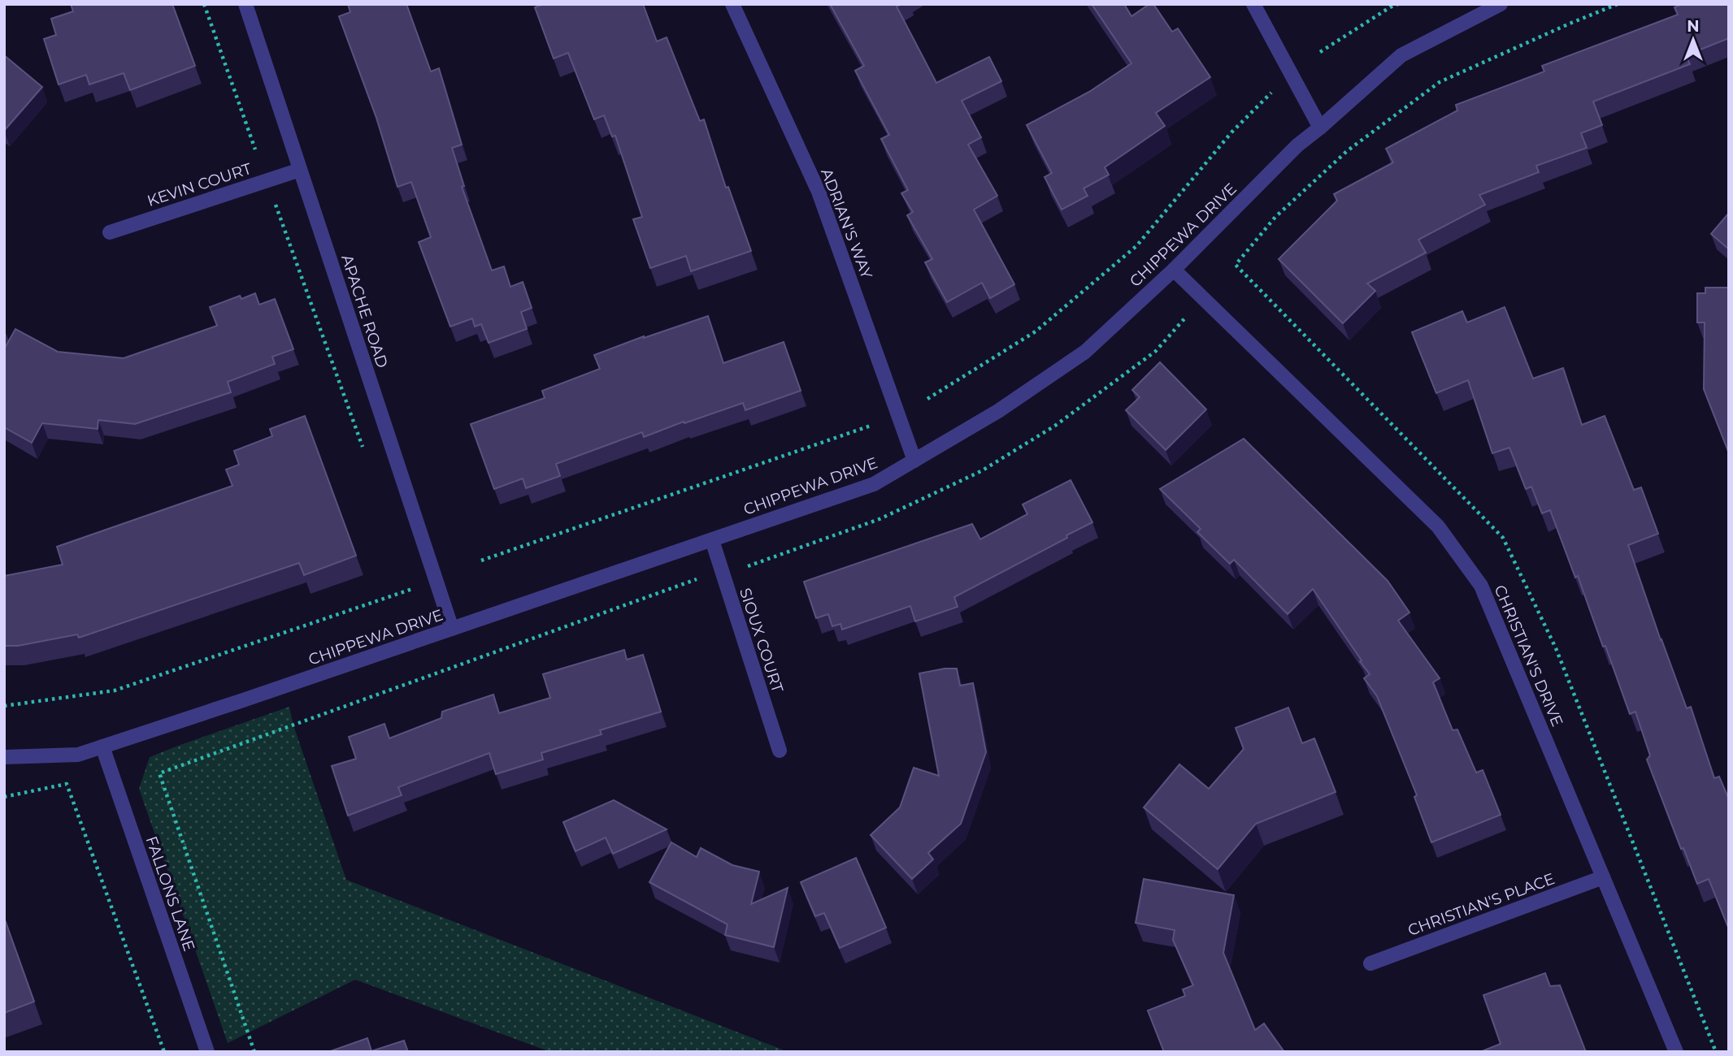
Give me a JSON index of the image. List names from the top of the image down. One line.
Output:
{"streets":{"street":["KEVIN COURT","ADRIAN'S WAY","CHIPPEWA DRIVE","APACHE ROAD","SIOUX COURT","CHRISTIAN'S DRIVE","FALLONS LANE","CHRISTIAN'S PLACE"]},"crossings":[["KEVIN COURT","APACHE ROAD"],["ADRIAN'S WAY","CHIPPEWA DRIVE"],["CHIPPEWA DRIVE","APACHE ROAD"],["CHIPPEWA DRIVE","SIOUX COURT"],["CHIPPEWA DRIVE","CHRISTIAN'S DRIVE"],["CHIPPEWA DRIVE","FALLONS LANE"],["CHRISTIAN'S DRIVE","CHRISTIAN'S PLACE"]],"north":"top"}
